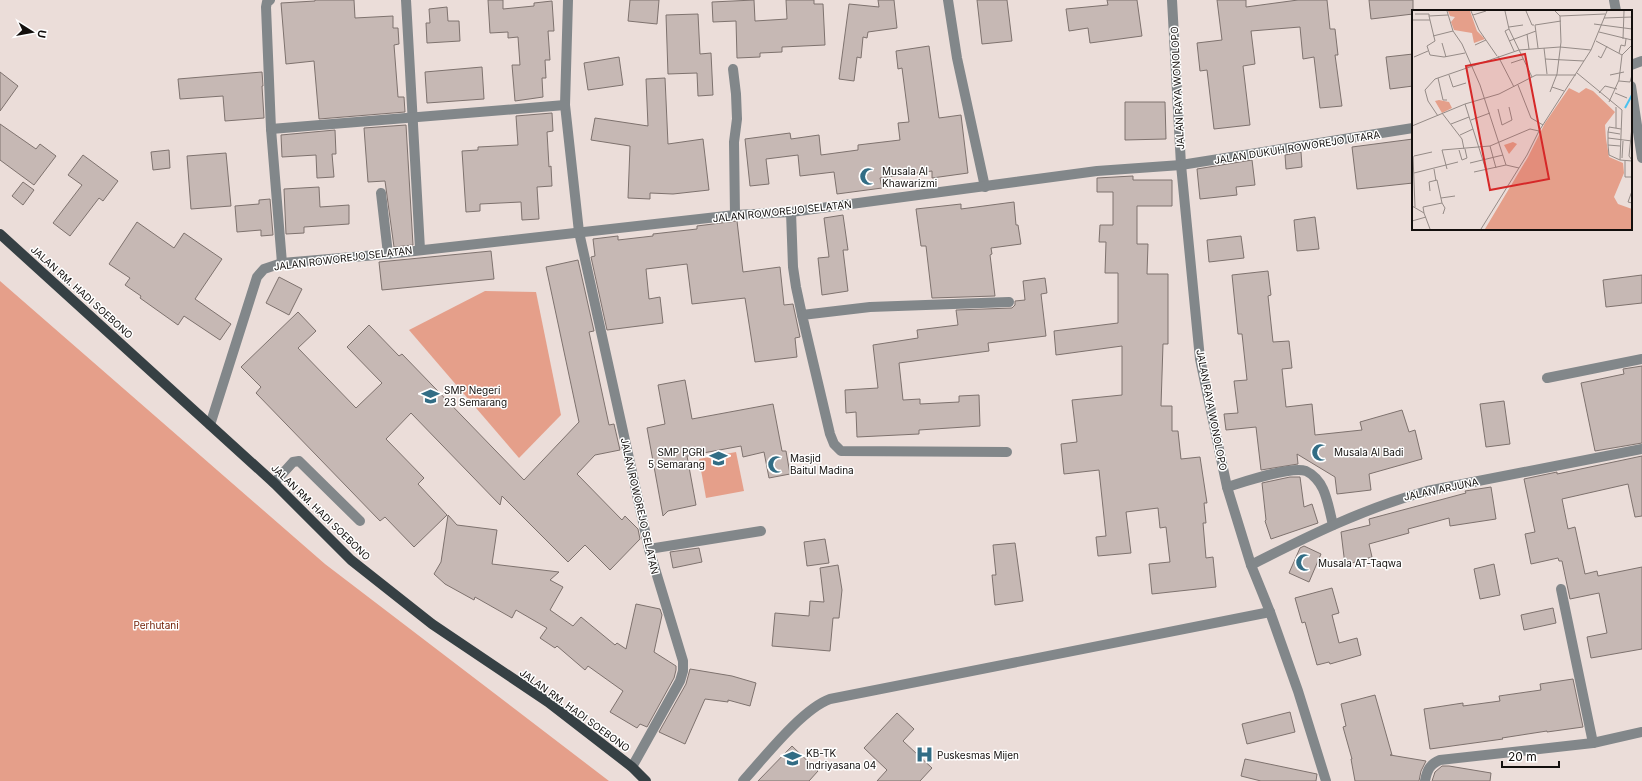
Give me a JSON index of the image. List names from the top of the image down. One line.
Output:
{"streets":{"main road":["JALAN RM. HADI SOEBONO"],"street":["JALAN RAYA WONOLOPO","JALAN DUKUH ROWOREJO UTARA","JALAN ROWOREJO SELATAN","JALAN ARJUNA"]},"crossings":[["JALAN RAYA WONOLOPO","JALAN DUKUH ROWOREJO UTARA"],["JALAN RAYA WONOLOPO","JALAN ROWOREJO SELATAN"],["JALAN RAYA WONOLOPO","JALAN ARJUNA"],["JALAN DUKUH ROWOREJO UTARA","JALAN ROWOREJO SELATAN"],["JALAN ROWOREJO SELATAN","JALAN RM. HADI SOEBONO"]],"parks":["Perhutani"],"places":{"mosque":["Musala Al Khawarizmi","Musala Al Badi","Masjid Baitul Madina","Musala AT-Taqwa"],"school or university":["SMP Negeri 23 Semarang","SMP PGRI 5 Semarang","KB-TK Indriyasana 04"],"hospital":["Puskesmas Mijen"]},"scale_bar":"20 m","north":"right"}
